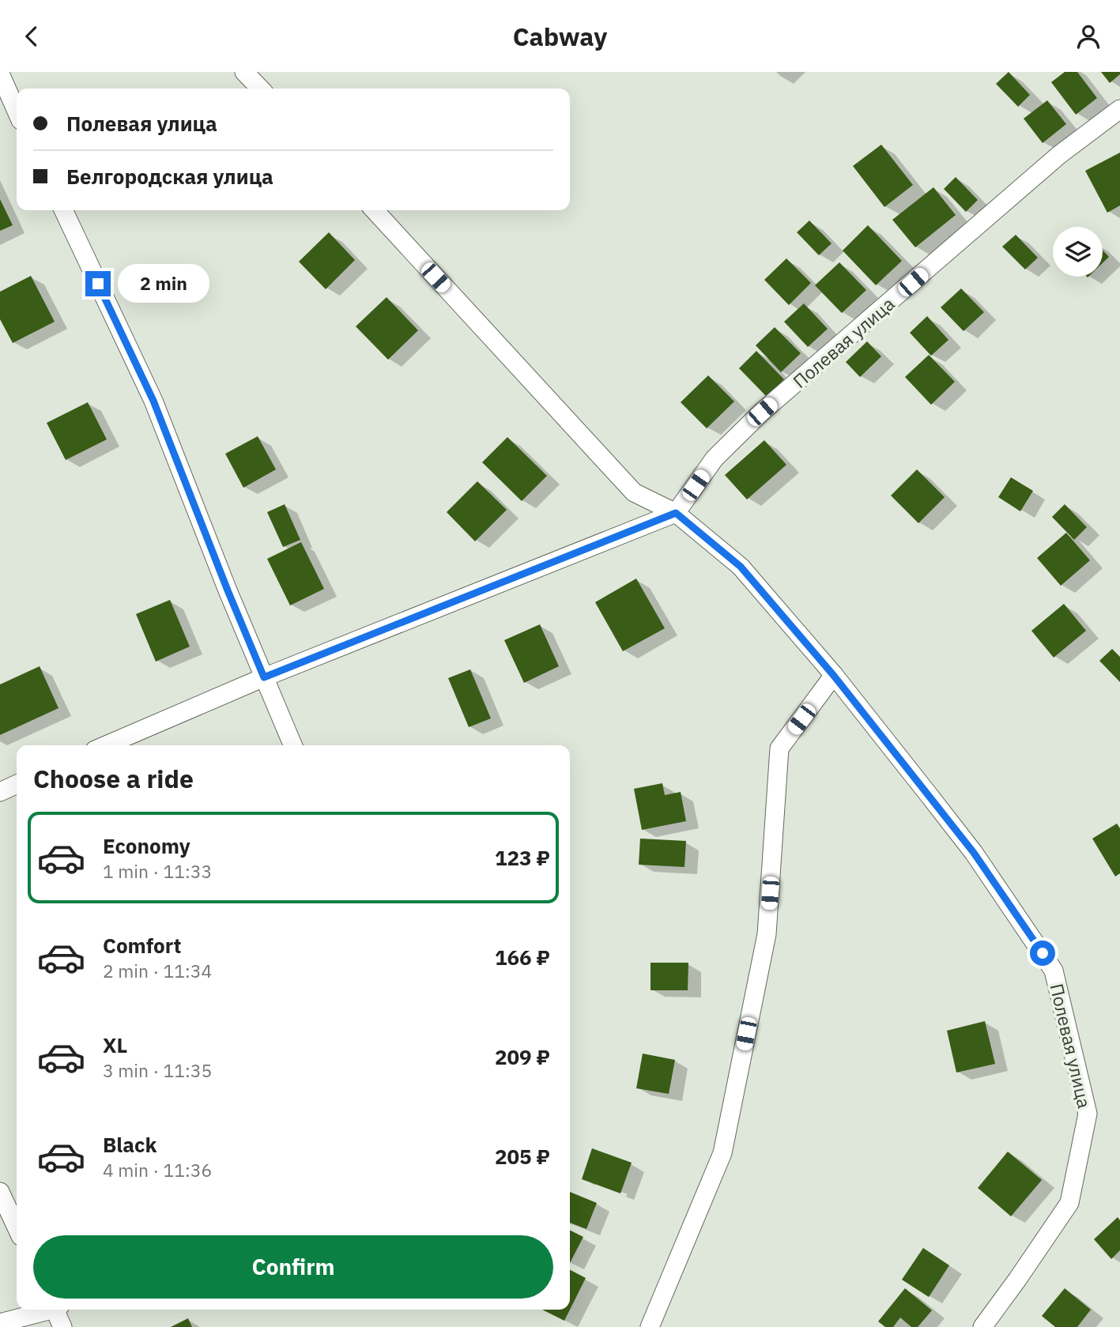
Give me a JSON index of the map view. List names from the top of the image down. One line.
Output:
{"streets":{"street":["Полевая улица"]},"page":{"header":"Cabway","banner":["Полевая улица","Белгородская улица"],"bubble":"2 min","heading":"Choose a ride","list":[{"name":"Economy","note":"1 min · 11:33","value":"123 ₽"},{"name":"Comfort","note":"2 min · 11:34","value":"166 ₽"},{"name":"XL","note":"3 min · 11:35","value":"209 ₽"},{"name":"Black","note":"4 min · 11:36","value":"205 ₽"}],"buttons":"Confirm"}}
